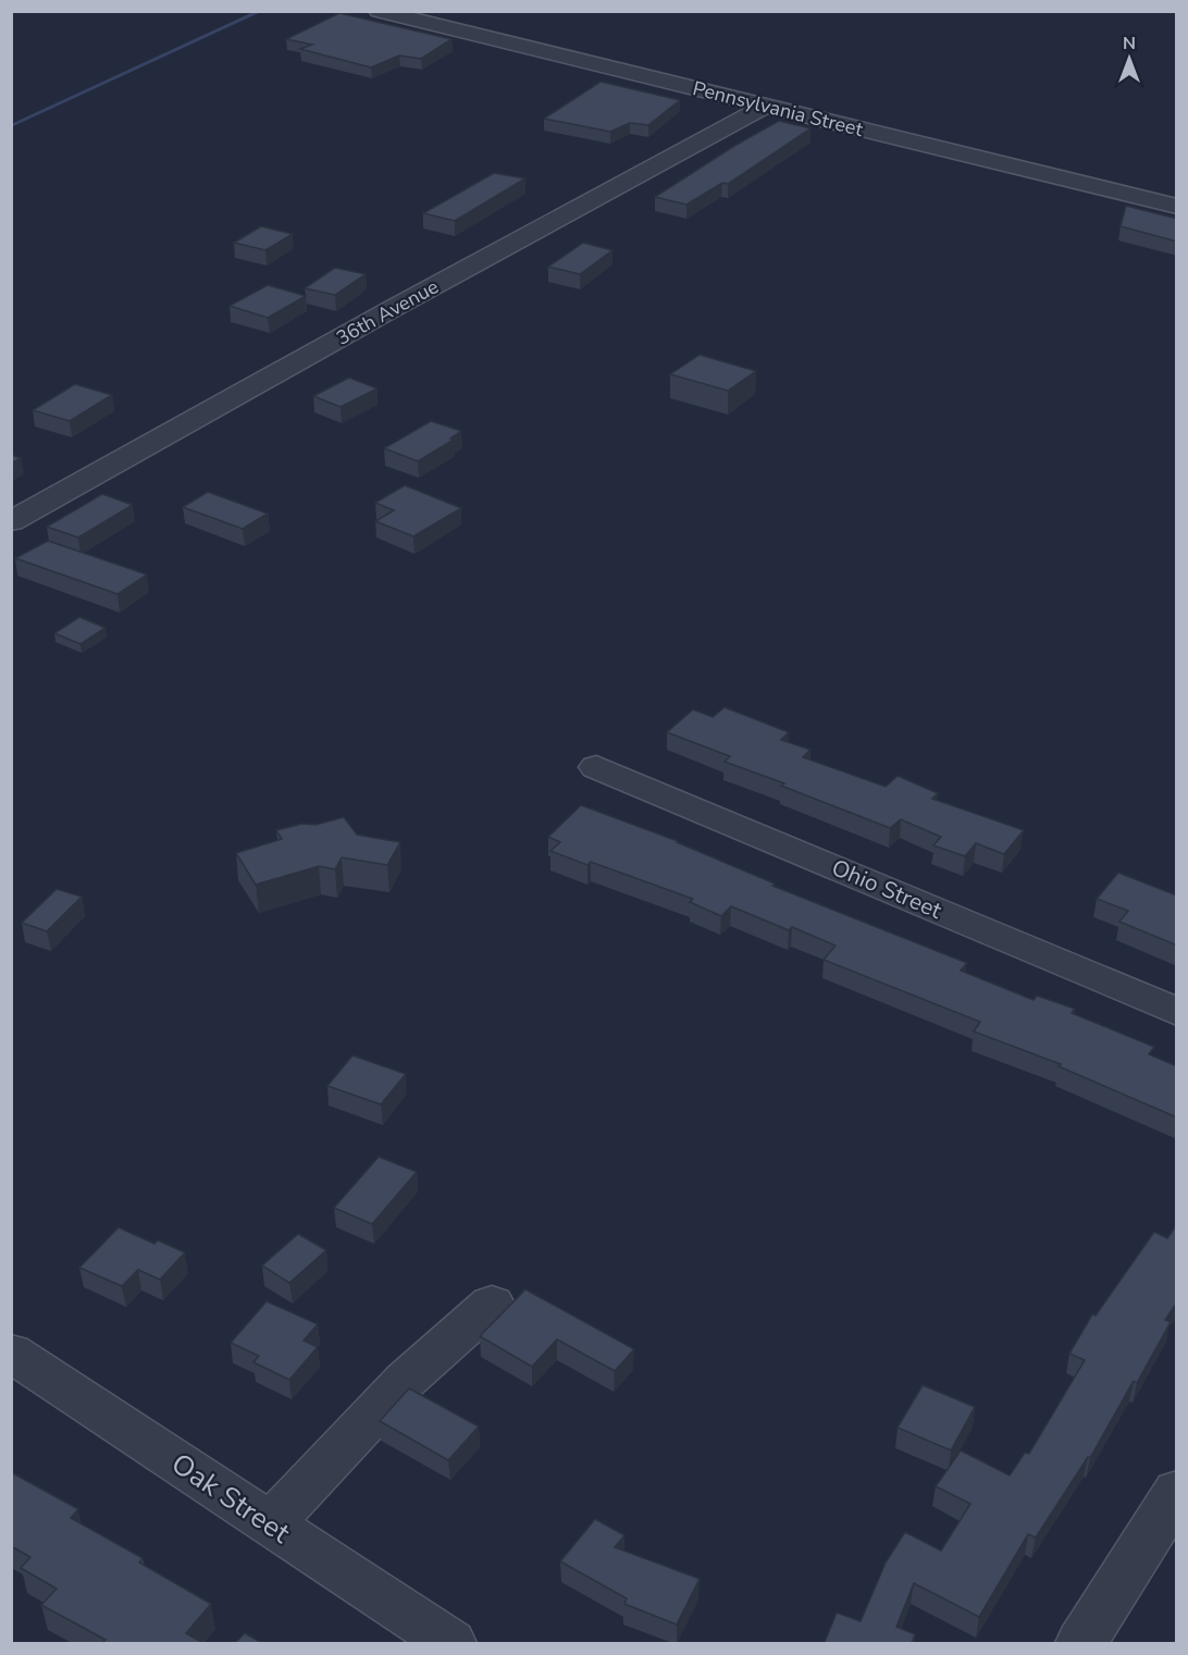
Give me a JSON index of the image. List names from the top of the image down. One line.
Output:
{"streets":{"street":["Pennsylvania Street","36th Avenue","Ohio Street","Oak Street"]},"crossings":[["Pennsylvania Street","36th Avenue"]],"north":"top"}
